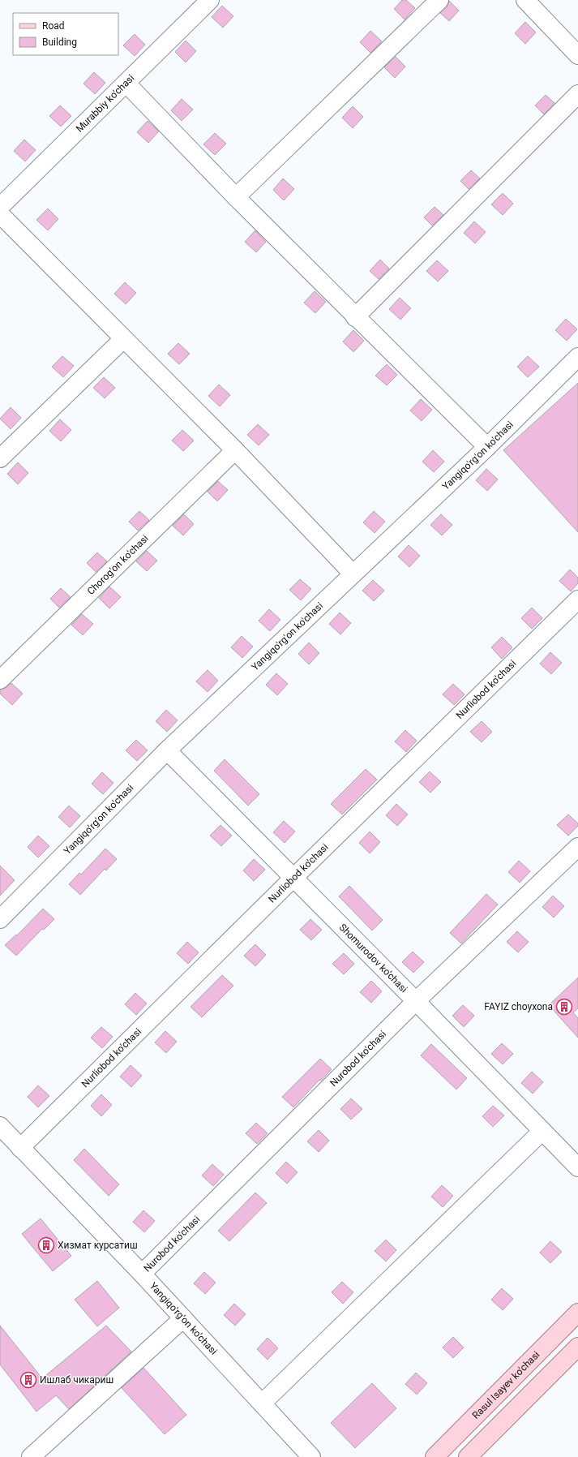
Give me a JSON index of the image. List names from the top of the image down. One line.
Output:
{"streets":{"main road":["Rasul Isayev ko'chasi"],"street":["Murabbiy ko'chasi","Yangiqo'rg'on ko'chasi","Chorog'on ko'chasi","Nurliobod ko'chasi","Shomurodov ko'chasi","Nurobod ko'chasi"]},"crossings":[["Yangiqo'rg'on ko'chasi","Nurliobod ko'chasi"],["Yangiqo'rg'on ko'chasi","Shomurodov ko'chasi"],["Yangiqo'rg'on ko'chasi","Nurobod ko'chasi"],["Nurliobod ko'chasi","Shomurodov ko'chasi"],["Shomurodov ko'chasi","Nurobod ko'chasi"]],"places":{"building":["FAYIZ choyxona","Хизмат курсатиш","Ишлаб чикариш"]},"legend":["Road","Building"]}
